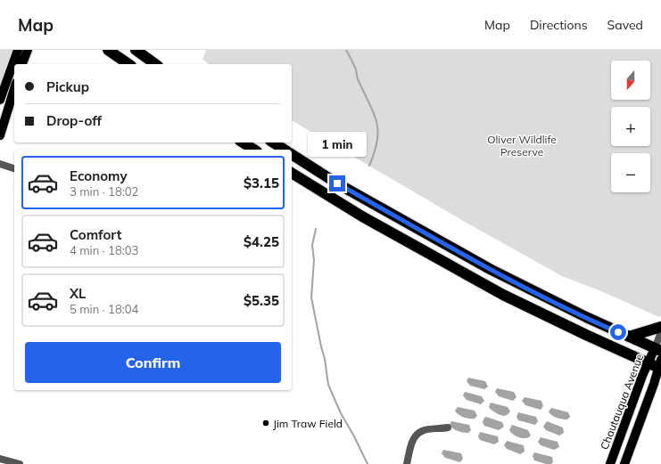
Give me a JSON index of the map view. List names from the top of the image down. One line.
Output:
{"streets":{"main road":["Chautauqua Avenue"]},"parks":["Oliver Wildlife Preserve"],"places":["Jim Traw Field"],"north":"bottom","page":{"header":"Map","nav":["Map","Directions","Saved"],"map_buttons":["+","−"],"banner":["Pickup","Drop-off"],"bubble":"1 min","list":[{"name":"Economy","note":"3 min · 18:02","value":"$3.15"},{"name":"Comfort","note":"4 min · 18:03","value":"$4.25"},{"name":"XL","note":"5 min · 18:04","value":"$5.35"}],"buttons":"Confirm"}}
